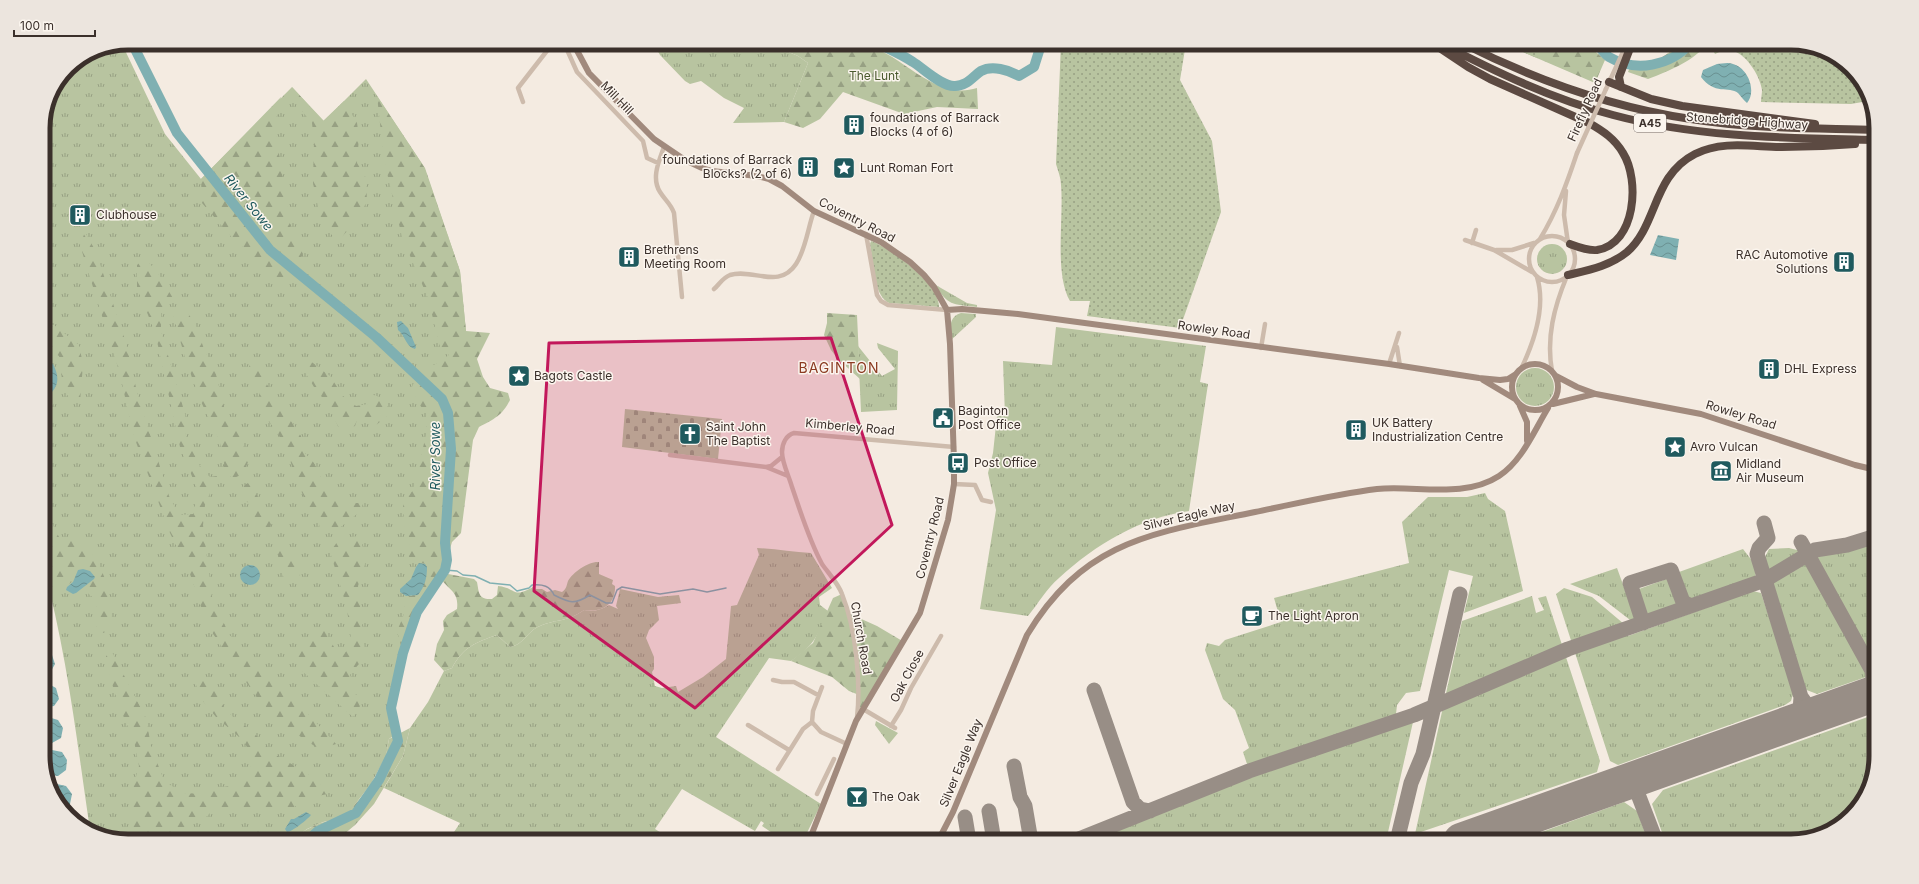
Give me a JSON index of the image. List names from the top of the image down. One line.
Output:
{"streets":{"highway":["Stonebridge Highway","A45"],"street":["Mill Hill","Firefly Road","Coventry Road","Rowley Road","Kimberley Road","Silver Eagle Way","Church Road","Oak Close"]},"crossings":[["Mill Hill","Coventry Road"],["Coventry Road","Rowley Road"],["Coventry Road","Kimberley Road"],["Coventry Road","Church Road"],["Coventry Road","Oak Close"],["Rowley Road","Silver Eagle Way"]],"districts":["BAGINTON"],"water":["River Sowe"],"parks":["The Lunt"],"places":{"building":["foundations of Barrack Blocks (4 of 6)","foundations of Barrack Blocks? (2 of 6)","Clubhouse","Brethrens Meeting Room","RAC Automotive Solutions","DHL Express","UK Battery Industrialization Centre"],"place":["Lunt Roman Fort","Bagots Castle","Avro Vulcan"],"public building":["Baginton Post Office"],"church":["Saint John The Baptist"],"bus stop":["Post Office"],"museum":["Midland Air Museum"],"cafe":["The Light Apron"],"bar":["The Oak"]},"scale_bar":"100 m"}
